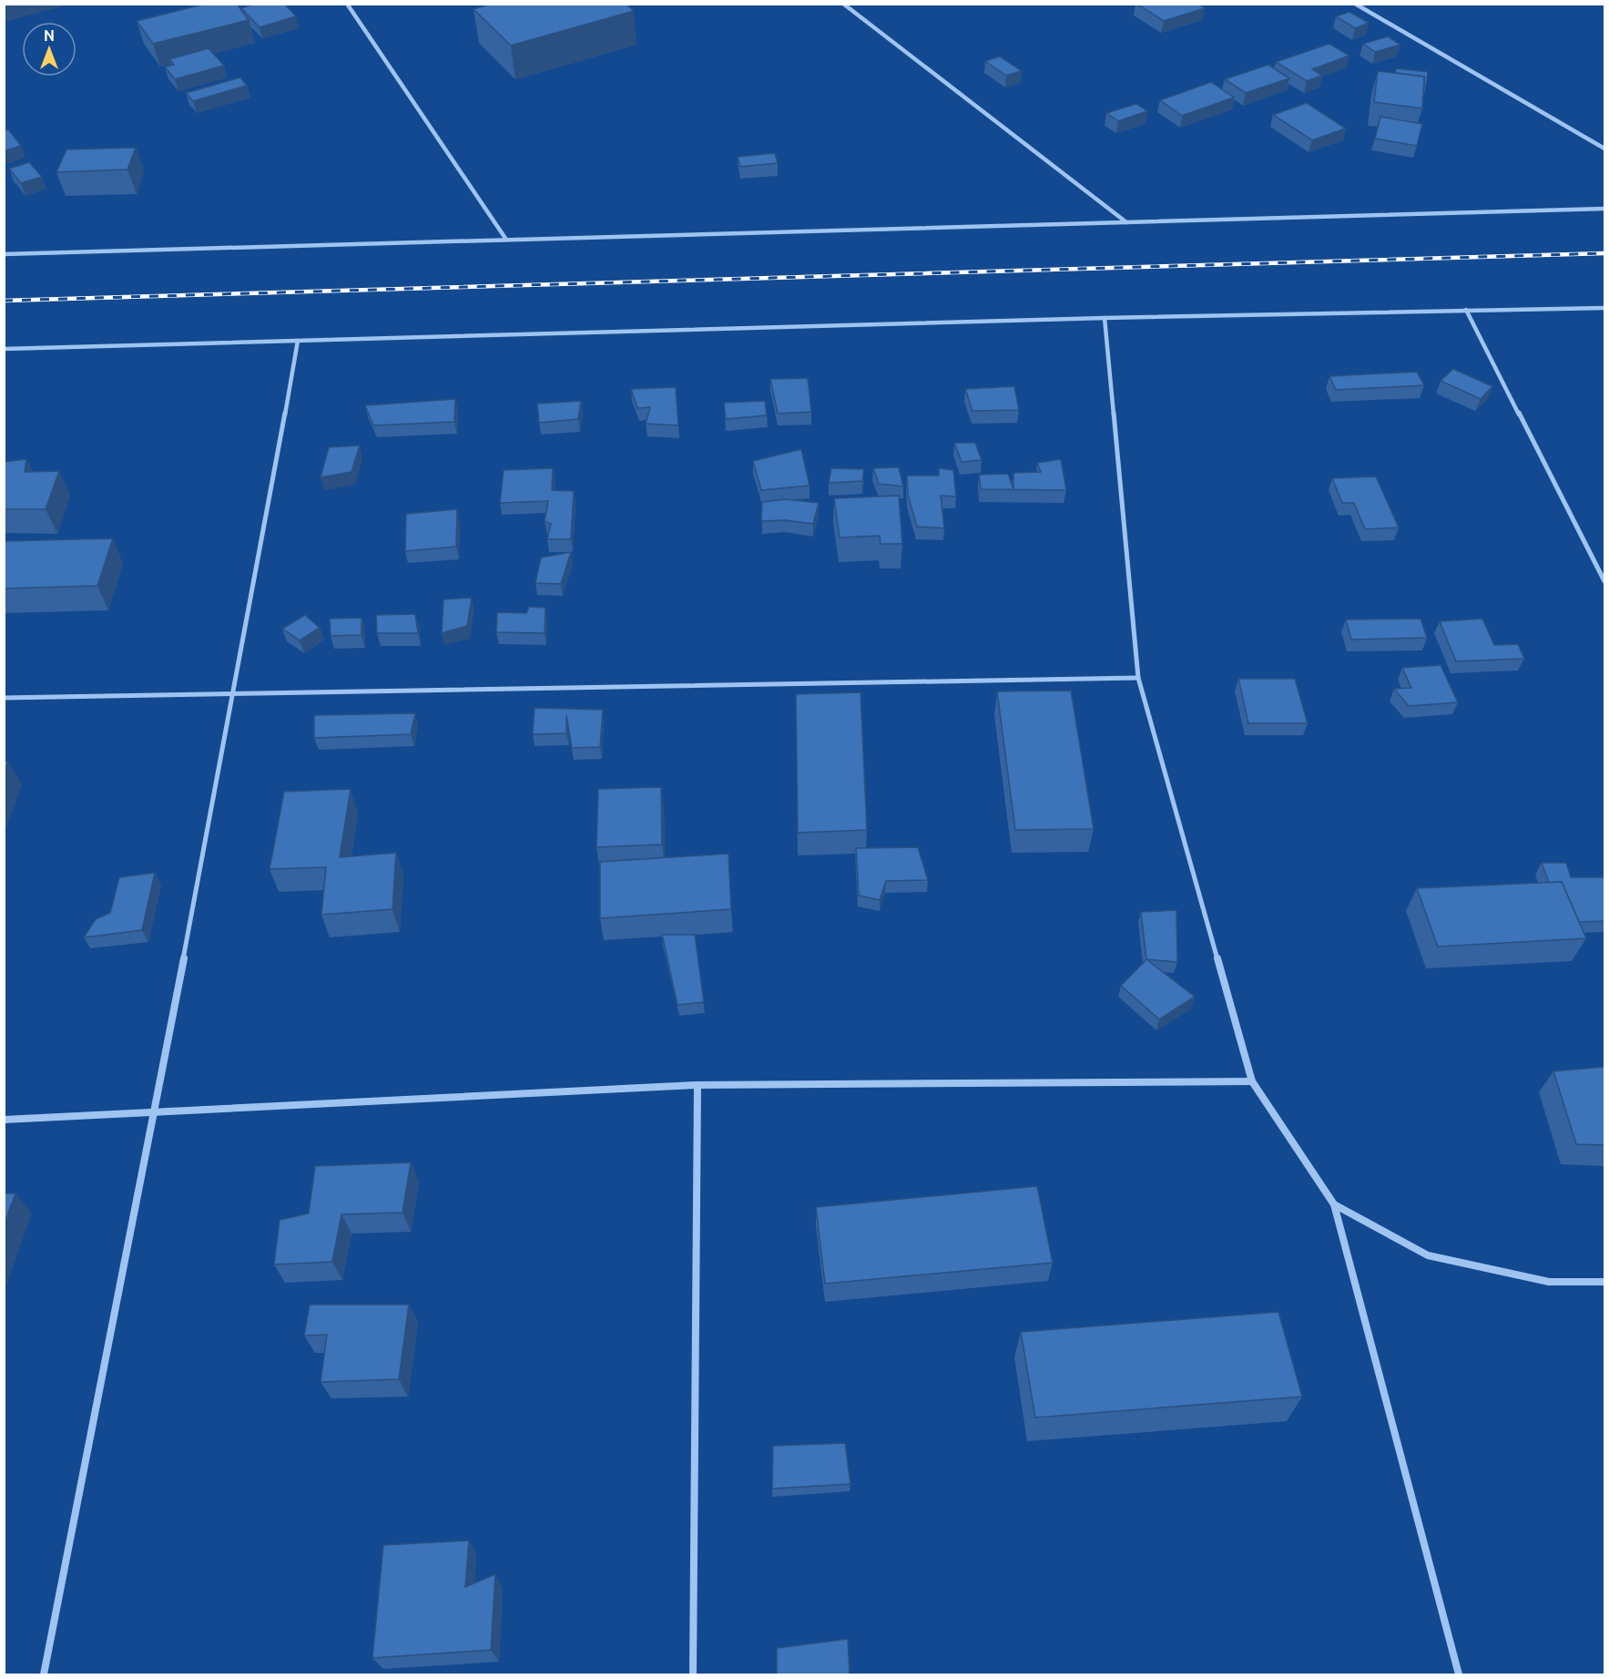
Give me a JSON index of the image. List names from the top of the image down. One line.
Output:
{"north":"top"}
